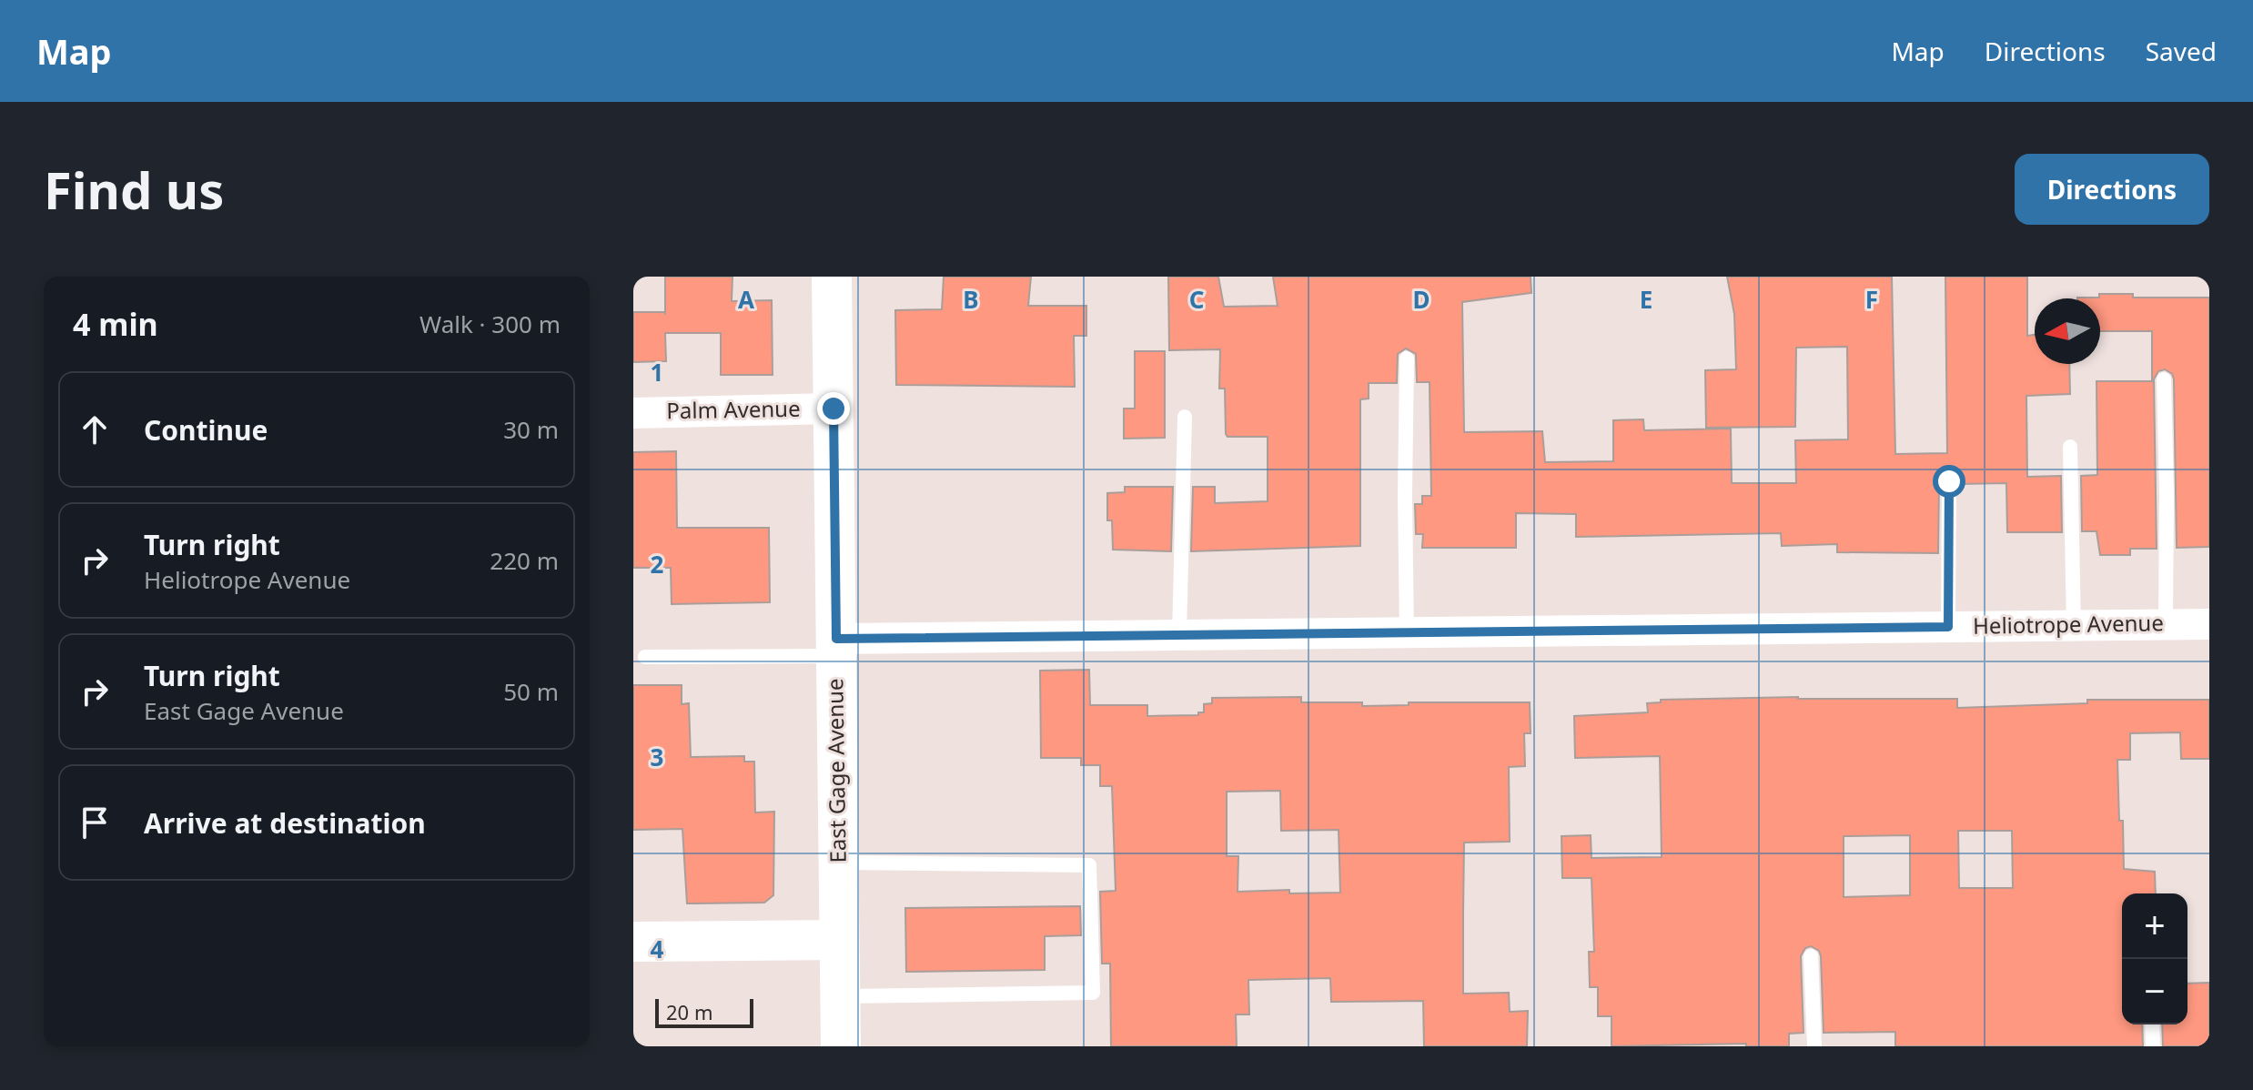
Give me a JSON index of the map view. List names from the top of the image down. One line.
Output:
{"streets":{"main road":["East Gage Avenue"],"street":["Palm Avenue","Heliotrope Avenue"]},"crossings":[["Palm Avenue","East Gage Avenue"],["Heliotrope Avenue","East Gage Avenue"]],"scale_bar":"20 m","north":"left","page":{"header":"Map","nav":["Map","Directions","Saved"],"buttons":"Directions","title":"Find us","heading":["4 min","Walk · 300 m"],"list":[["Continue","30 m"],["Turn right","Heliotrope Avenue","220 m"],["Turn right","East Gage Avenue","50 m"],"Arrive at destination"],"map_buttons":["+","−"],"scale":"20 m"},"grid":{"columns":["A","B","C","D","E","F"],"rows":["1","2","3","4"]}}
